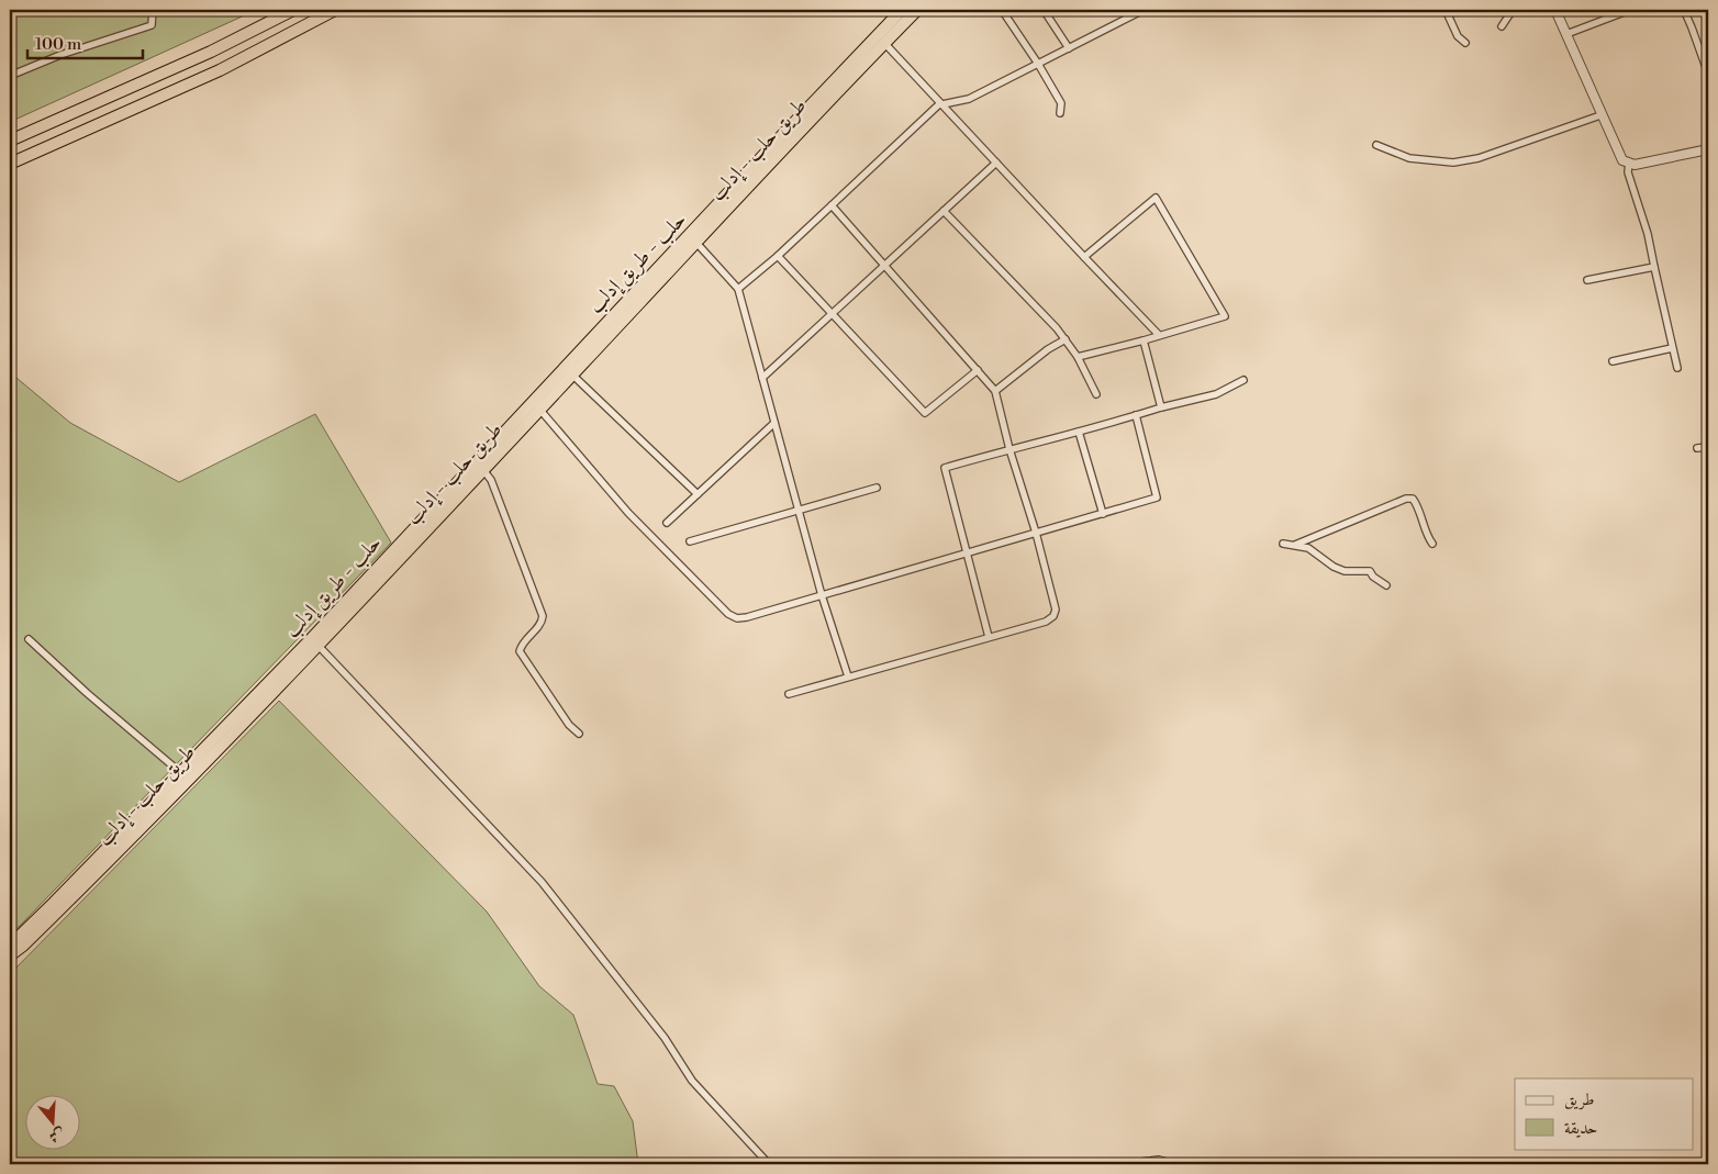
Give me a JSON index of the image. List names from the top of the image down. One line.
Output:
{"streets":{"highway":["طريق حلب - إدلب","حلب - طريق إدلب"]},"crossings":[["طريق حلب - إدلب","حلب - طريق إدلب"]],"legend":["طريق","حديقة"],"scale_bar":"100 m","north":"bottom"}
